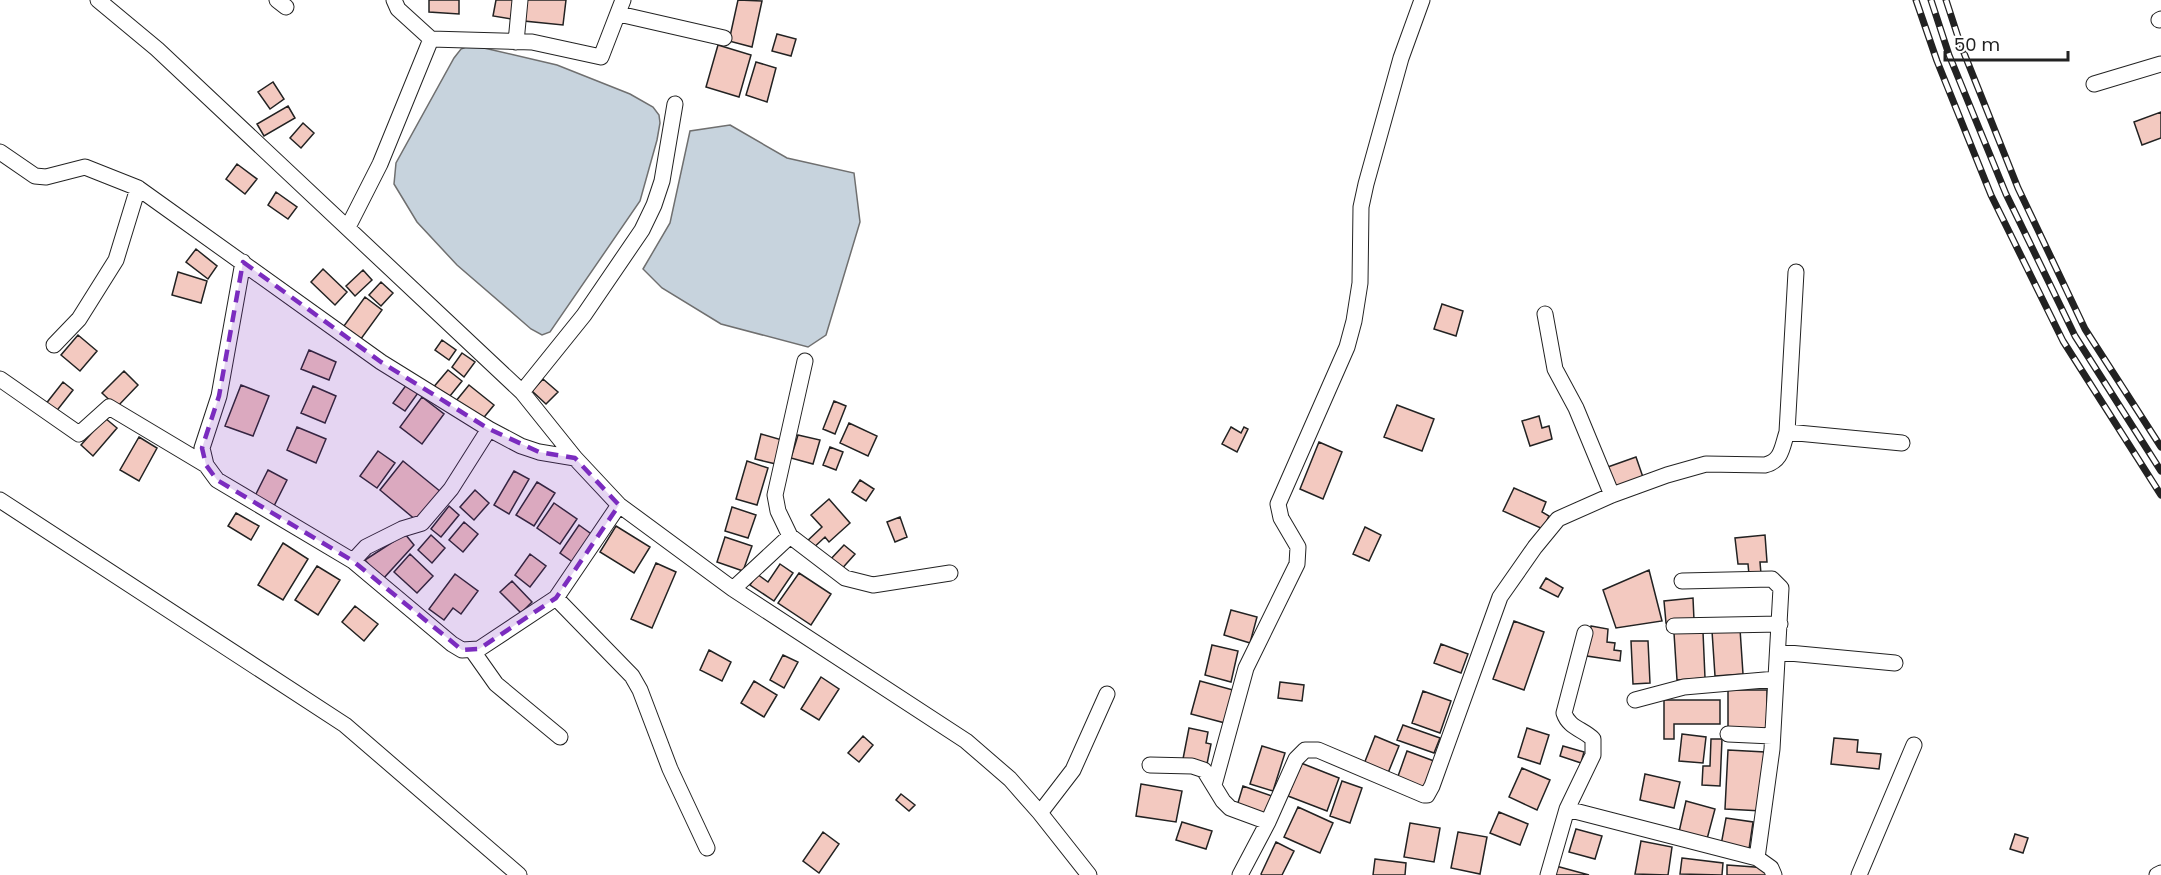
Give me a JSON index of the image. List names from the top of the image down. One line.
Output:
{"scale_bar":"50 m"}
